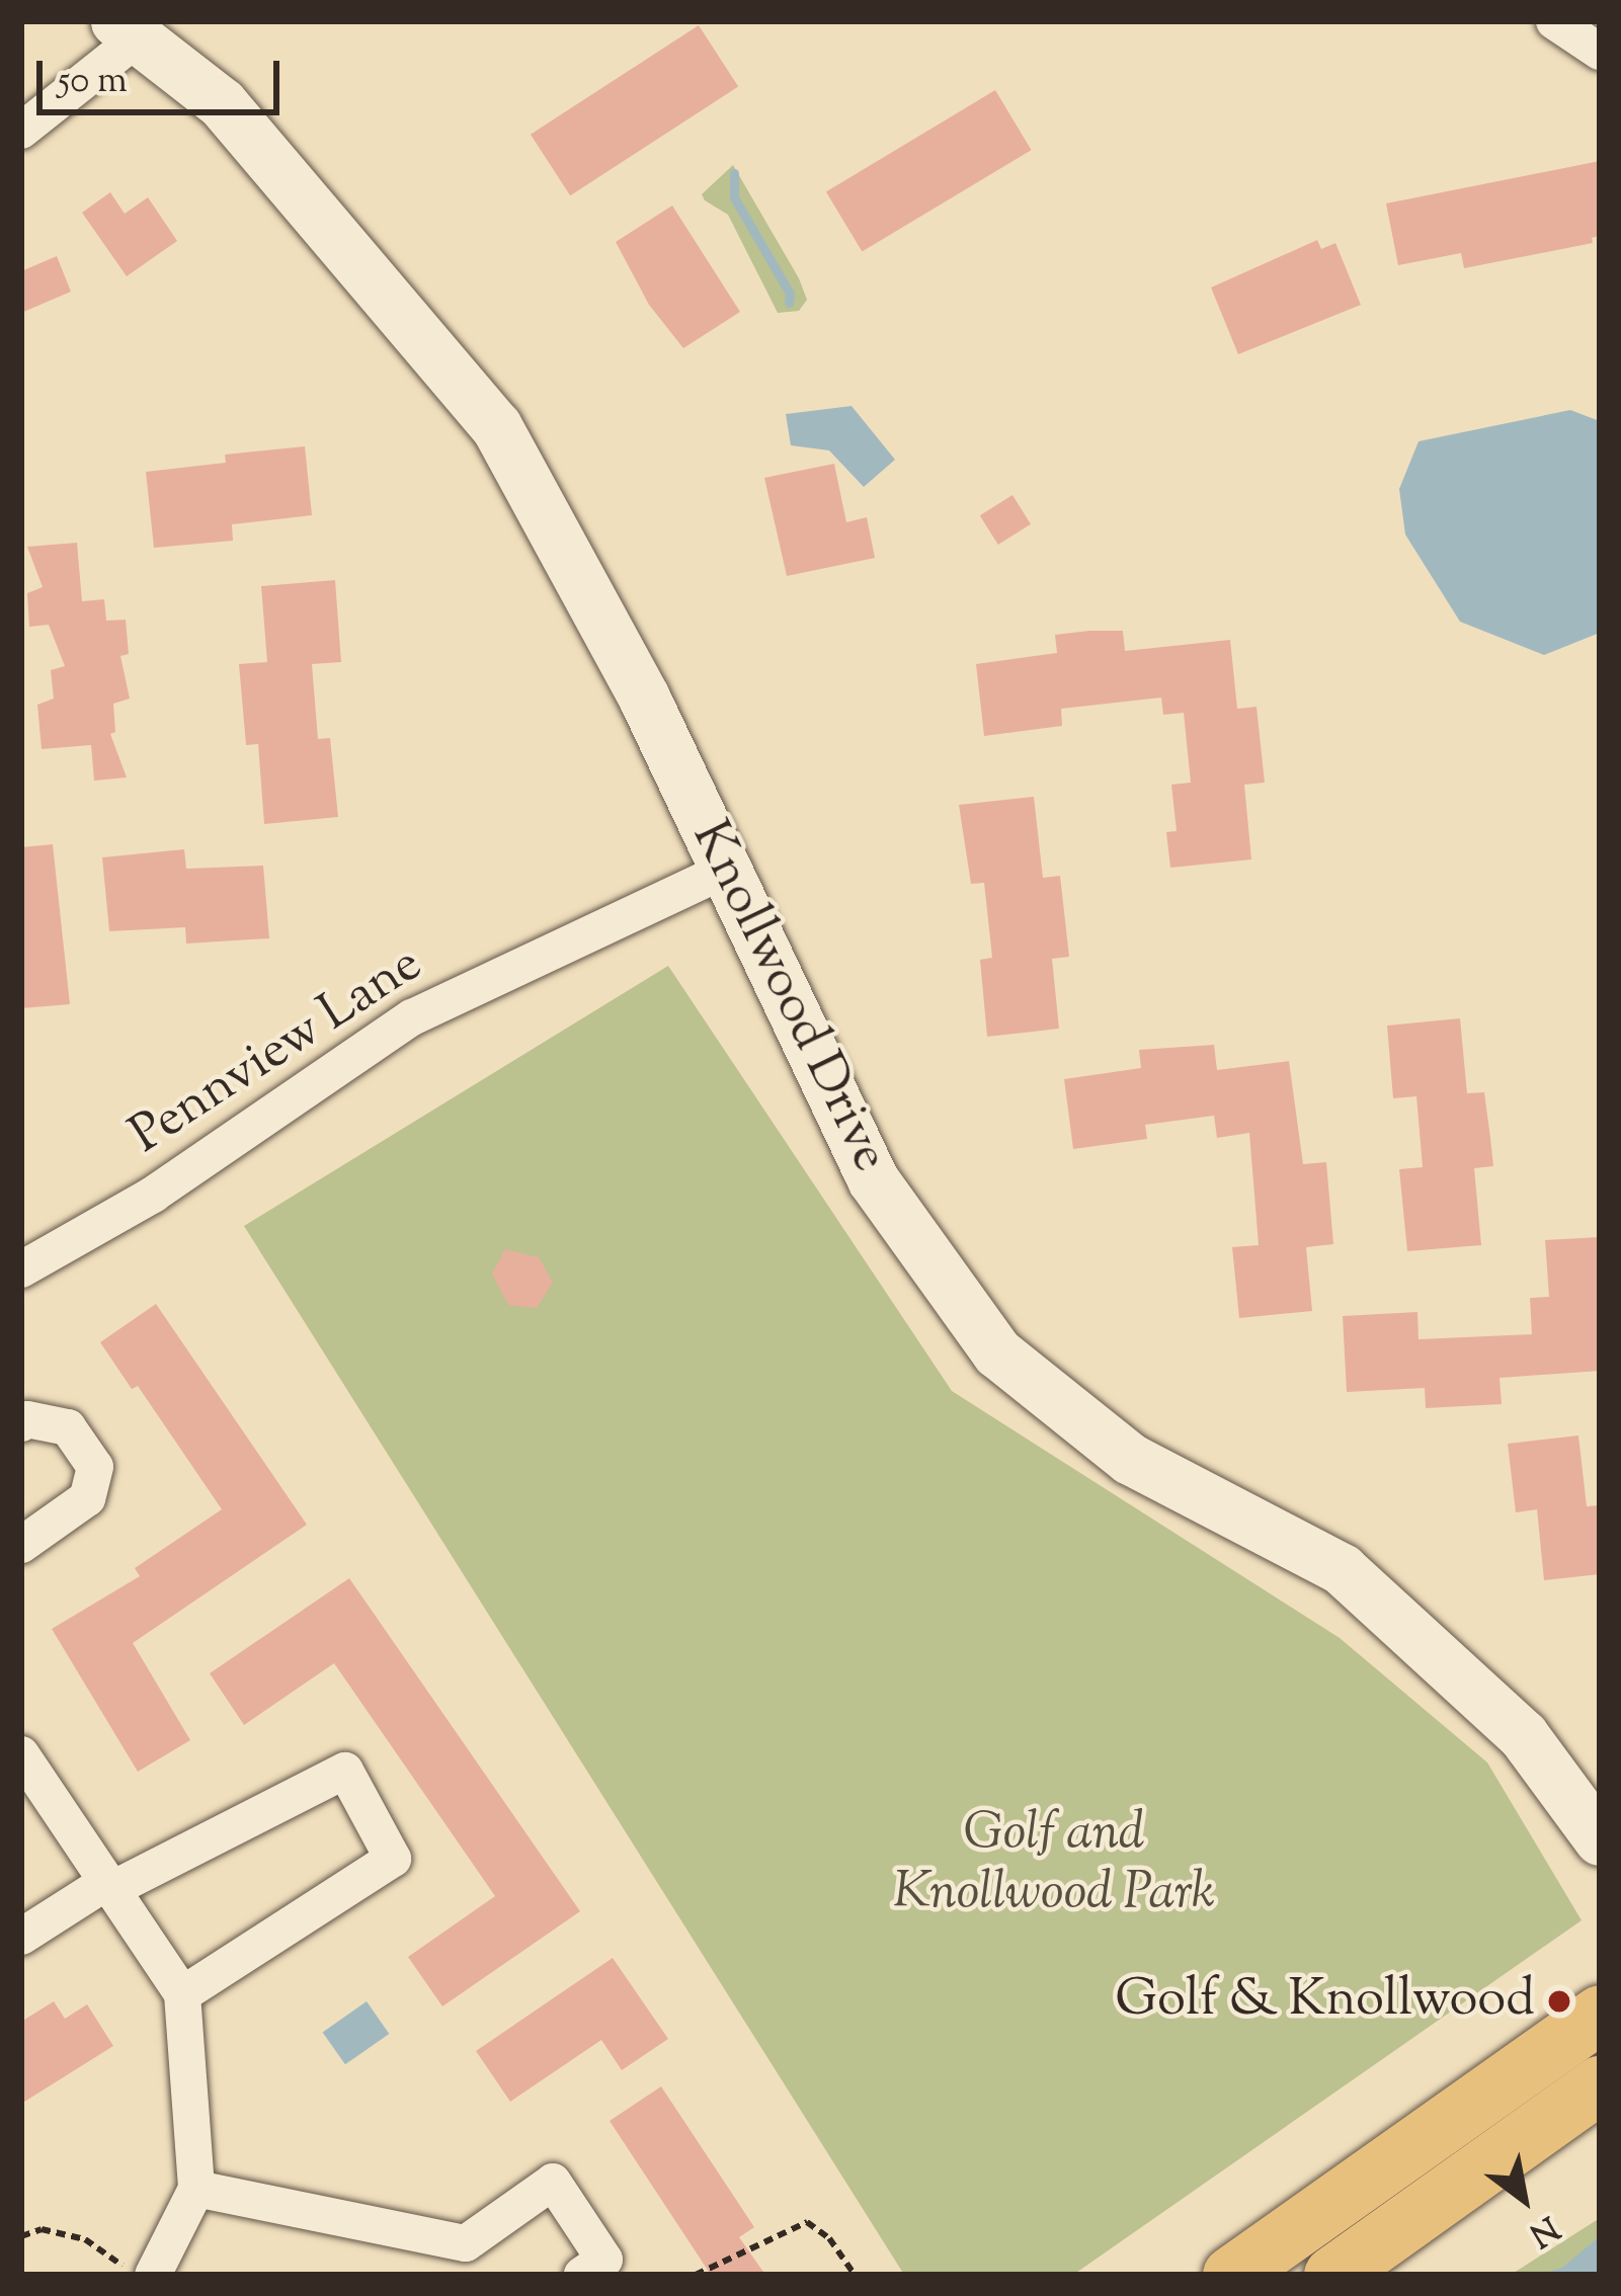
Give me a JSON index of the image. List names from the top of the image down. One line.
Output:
{"streets":{"street":["Knollwood Drive","Pennview Lane"]},"crossings":[["Knollwood Drive","Pennview Lane"]],"parks":["Golf and Knollwood Park"],"places":["Golf & Knollwood"],"scale_bar":"50 m","north":"bottom right"}
